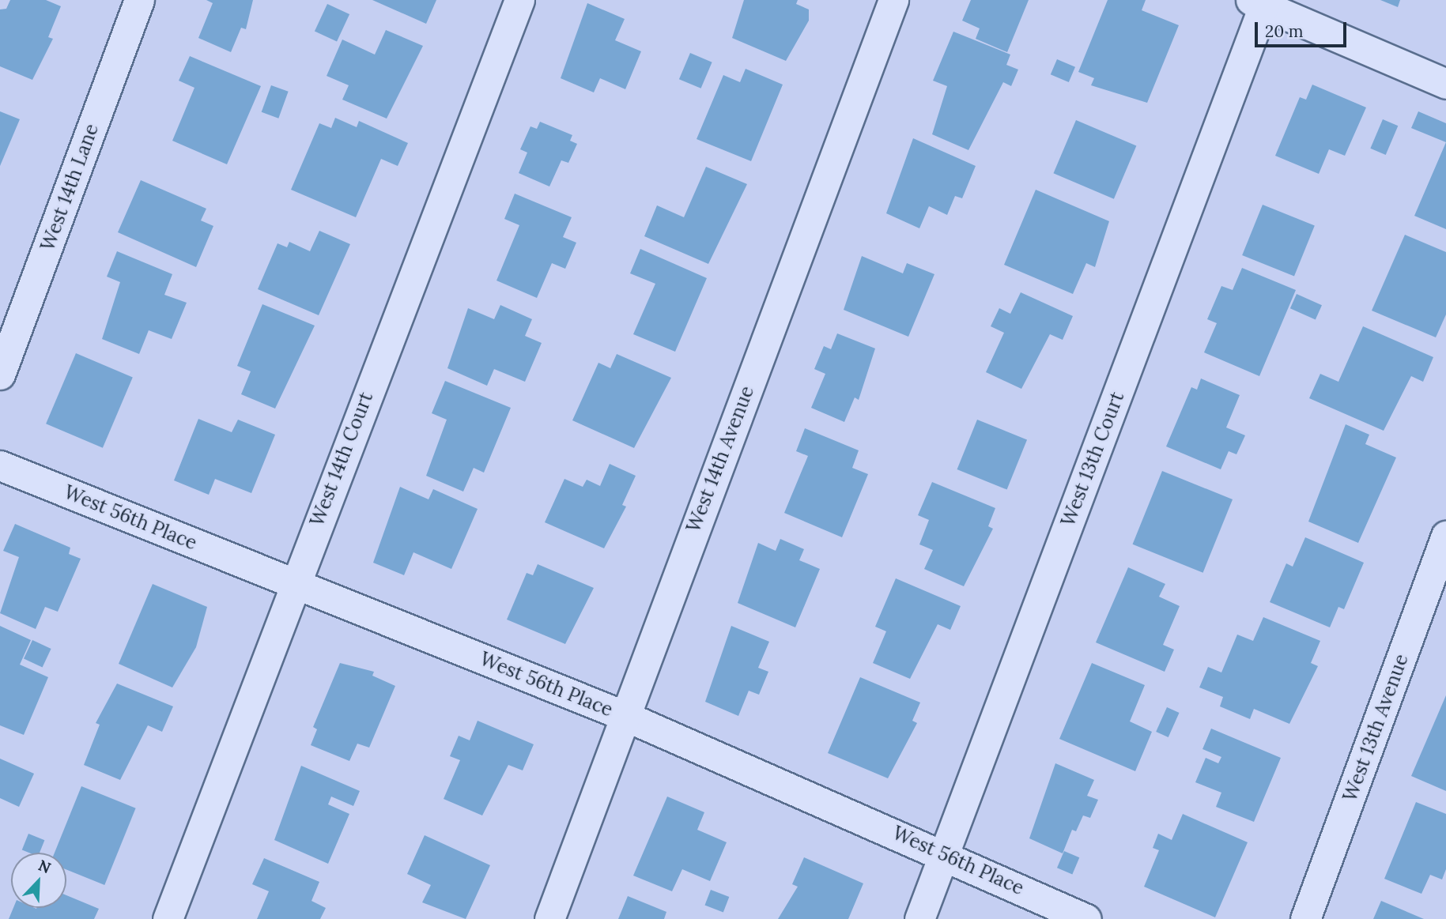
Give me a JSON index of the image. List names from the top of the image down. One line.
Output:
{"streets":{"street":["West 14th Lane","West 14th Court","West 14th Avenue","West 13th Court","West 56th Place","West 13th Avenue"]},"crossings":[["West 14th Court","West 56th Place"],["West 14th Avenue","West 56th Place"],["West 13th Court","West 56th Place"]],"scale_bar":"20 m","north":"top right"}
